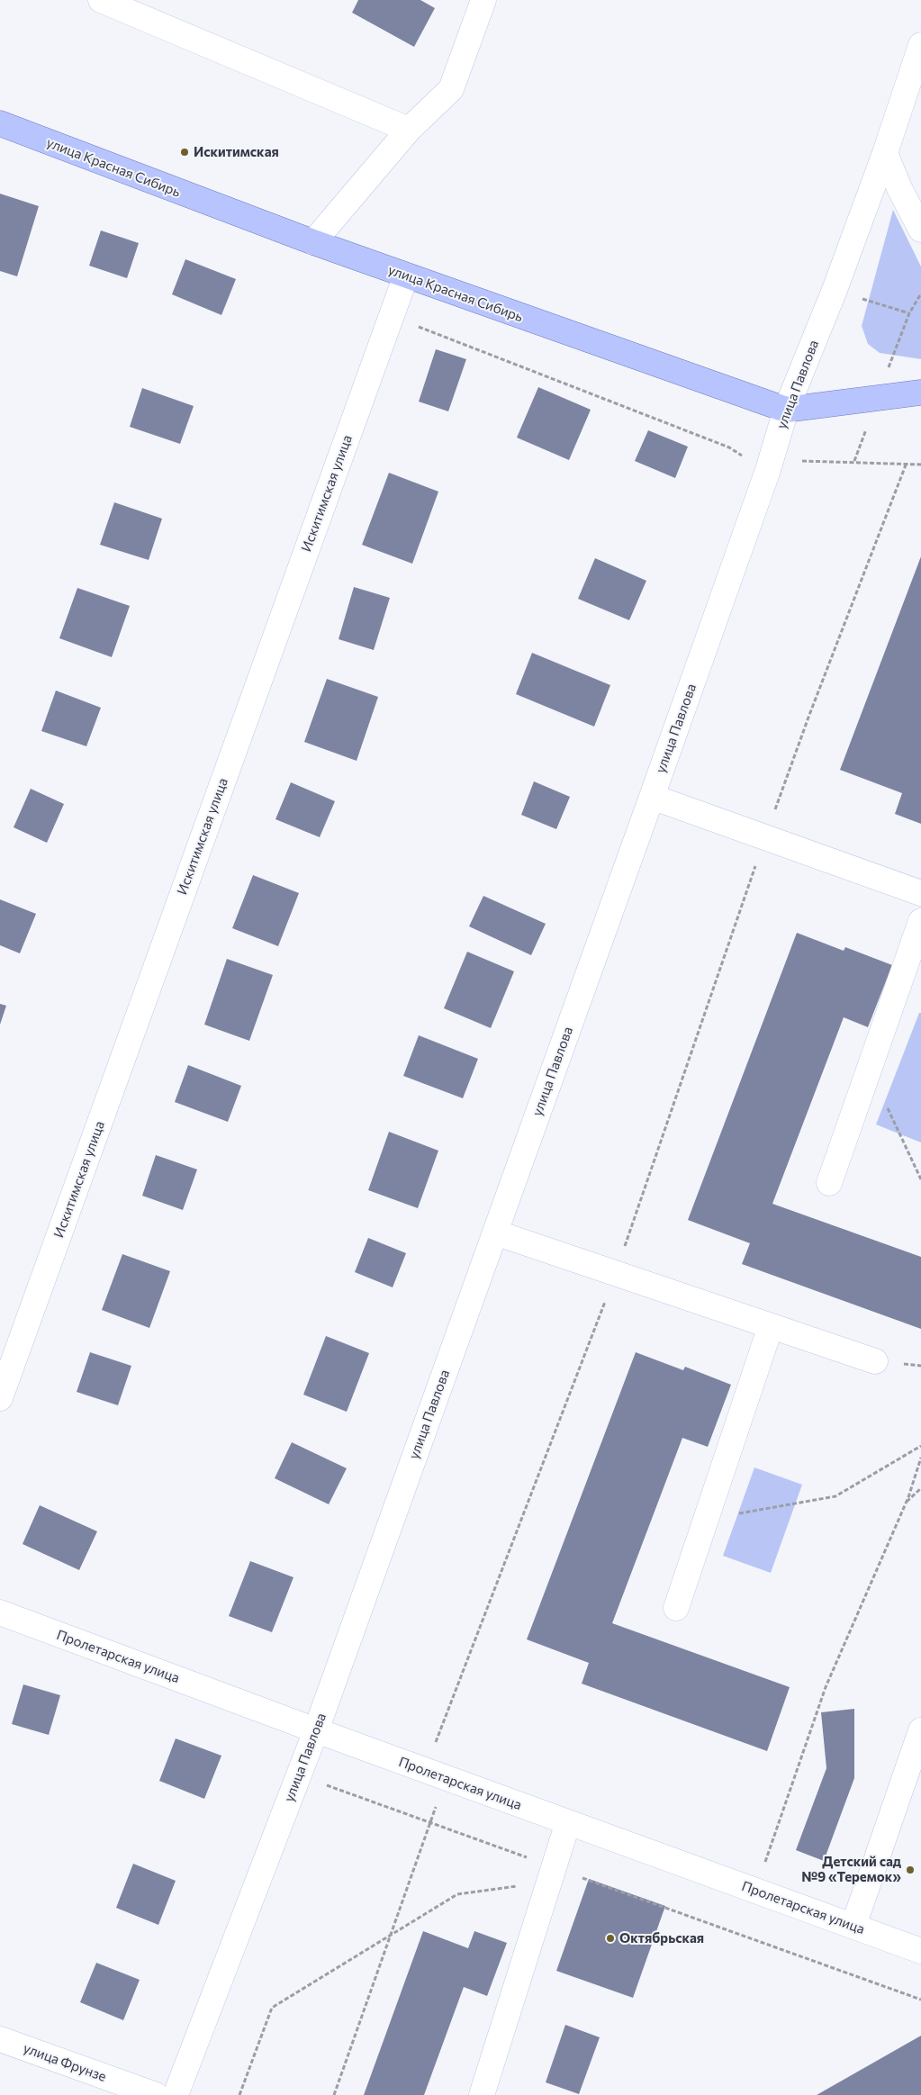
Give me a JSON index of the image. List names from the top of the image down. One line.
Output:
{"streets":{"main road":["улица Красная Сибирь"],"street":["улица Павлова","Искитимская улица","Пролетарская улица","улица Фрунзе"]},"crossings":[["улица Красная Сибирь","улица Павлова"],["улица Красная Сибирь","Искитимская улица"],["улица Павлова","Пролетарская улица"]],"places":["Искитимская","Детский сад №9 «Теремок»","Октябрьская"]}
